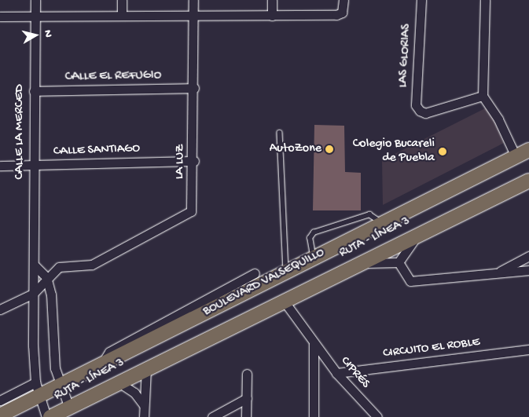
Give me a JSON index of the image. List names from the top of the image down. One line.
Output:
{"streets":{"main road":["BOULEVARD VALSEQUILLO"],"street":["LAS GLORIAS","CALLE EL REFUGIO","CALLE LA MERCED","CALLE SANTIAGO","LA LUZ","CIRCUITO EL ROBLE","CIPRÉS"],"lane":["RUTA - LÍNEA 3"]},"crossings":[["CALLE EL REFUGIO","CALLE LA MERCED"],["CALLE EL REFUGIO","LA LUZ"],["CALLE LA MERCED","CALLE SANTIAGO"],["CALLE LA MERCED","BOULEVARD VALSEQUILLO"],["CALLE SANTIAGO","LA LUZ"],["RUTA - LÍNEA 3","BOULEVARD VALSEQUILLO"],["BOULEVARD VALSEQUILLO","CIPRÉS"],["CIRCUITO EL ROBLE","CIPRÉS"]],"places":["AutoZone","Colegio Bucareli de Puebla"],"north":"right"}
